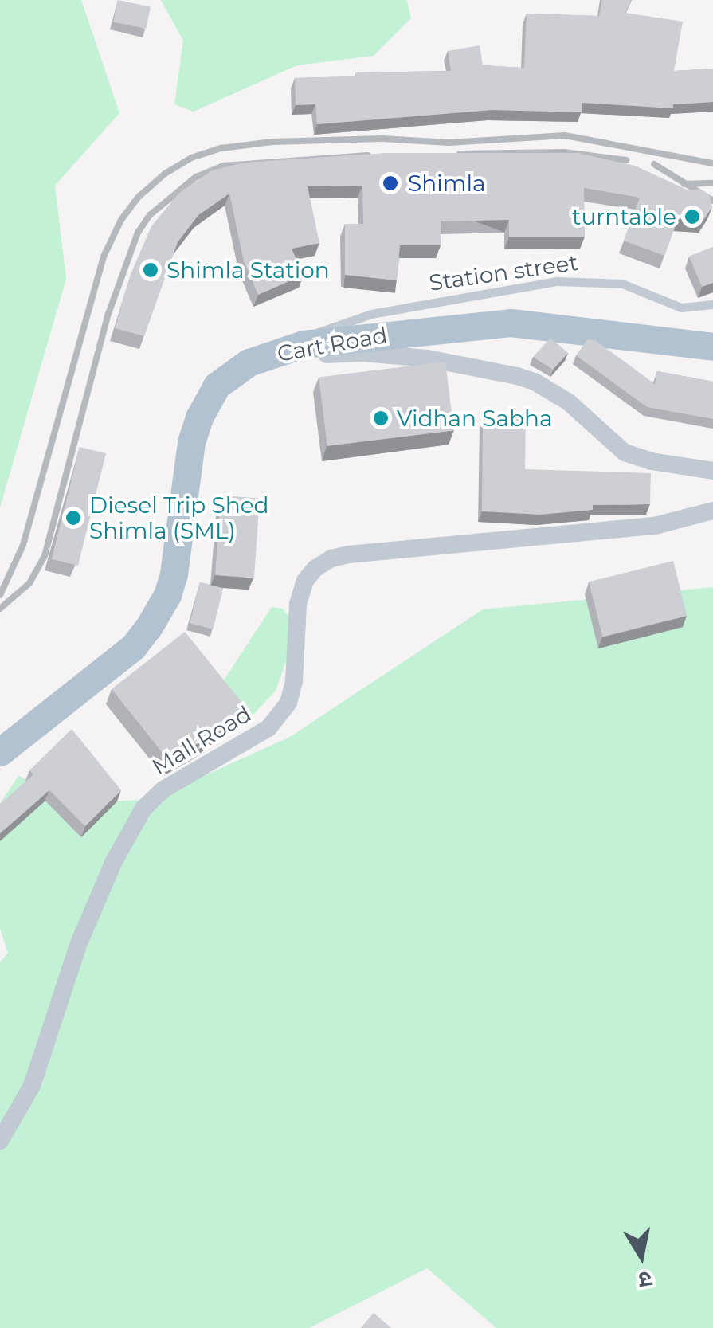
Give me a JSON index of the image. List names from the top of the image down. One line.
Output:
{"streets":{"main road":["Cart Road"],"street":["Mall Road"],"lane":["Station street"]},"crossings":[["Station street","Cart Road"]],"places":["Shimla","turntable","Shimla Station","Vidhan Sabha","Diesel Trip Shed Shimla (SML)"],"north":"bottom"}
